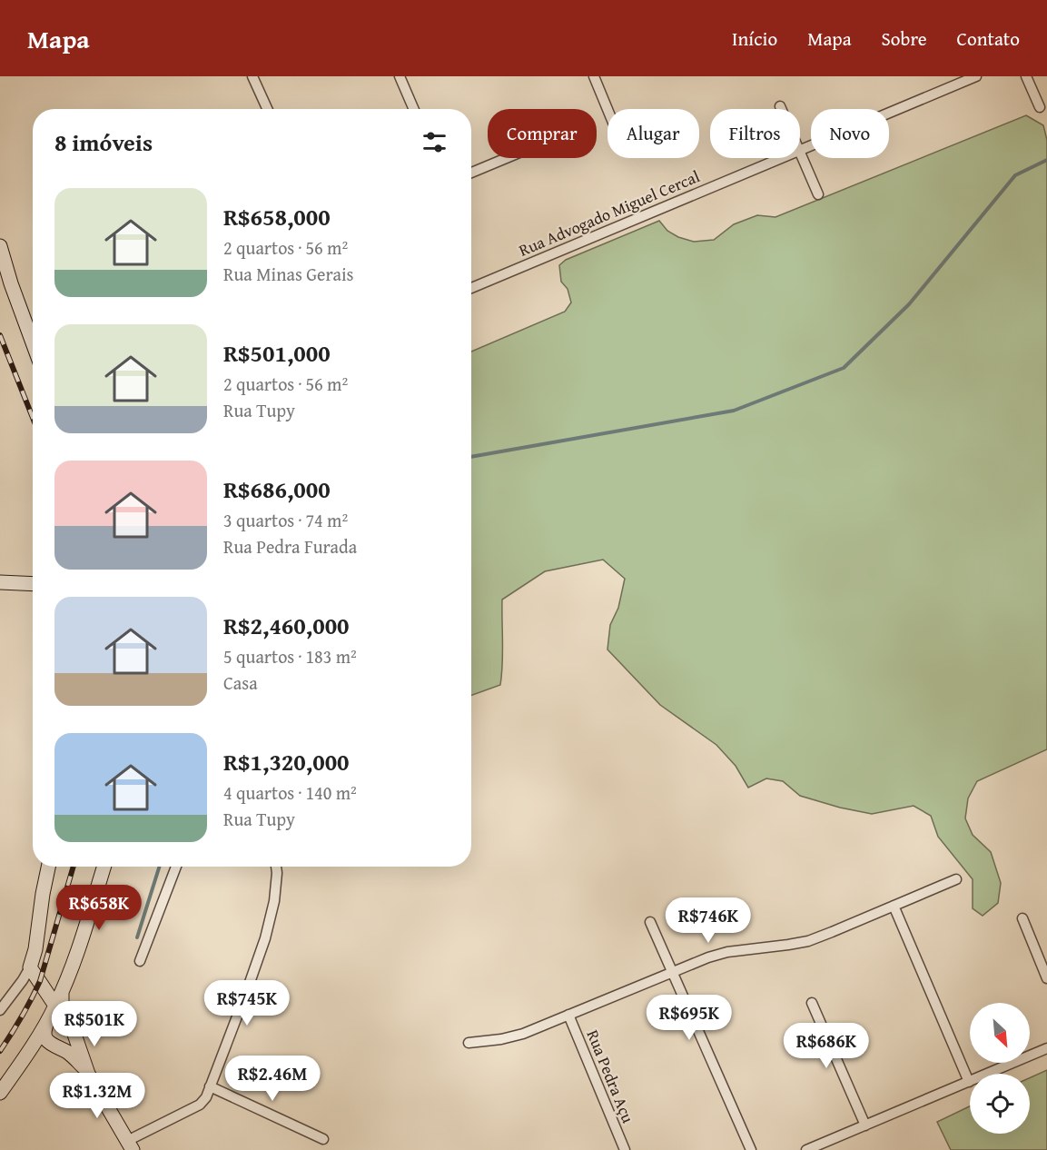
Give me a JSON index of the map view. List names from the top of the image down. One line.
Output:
{"streets":{"street":["Rua Advogado Miguel Cercal","Rua Pedra Açu"]},"north":"bottom right","page":{"header":"Mapa","nav":["Início","Mapa","Sobre","Contato"],"chip":["Comprar","Alugar","Filtros","Novo"],"heading":"8 imóveis","list":[{"name":"R$658,000","note":"2 quartos · 56 m² · Rua Minas Gerais"},{"name":"R$501,000","note":"2 quartos · 56 m² · Rua Tupy"},{"name":"R$686,000","note":"3 quartos · 74 m² · Rua Pedra Furada"},{"name":"R$2,460,000","note":"5 quartos · 183 m² · Casa"},{"name":"R$1,320,000","note":"4 quartos · 140 m² · Rua Tupy"}],"price":["R$658K","R$746K","R$745K","R$695K","R$501K","R$686K","R$2.46M","R$1.32M"]}}
